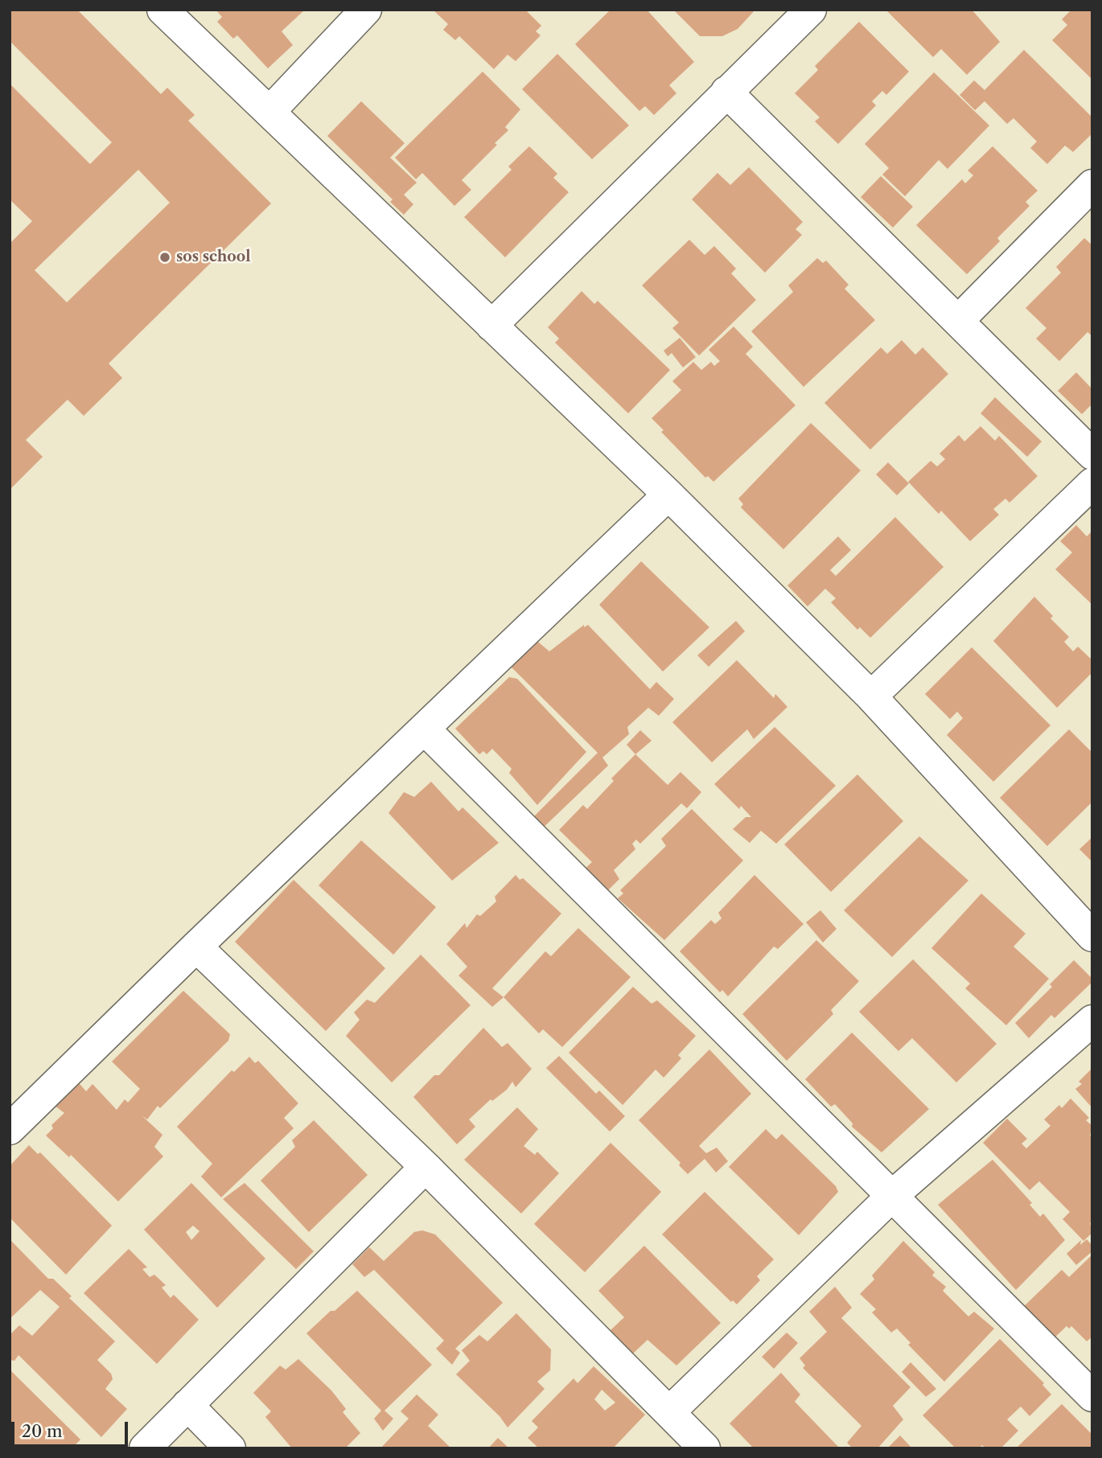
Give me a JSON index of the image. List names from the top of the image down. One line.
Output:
{"places":["sos school"],"scale_bar":"20 m"}
